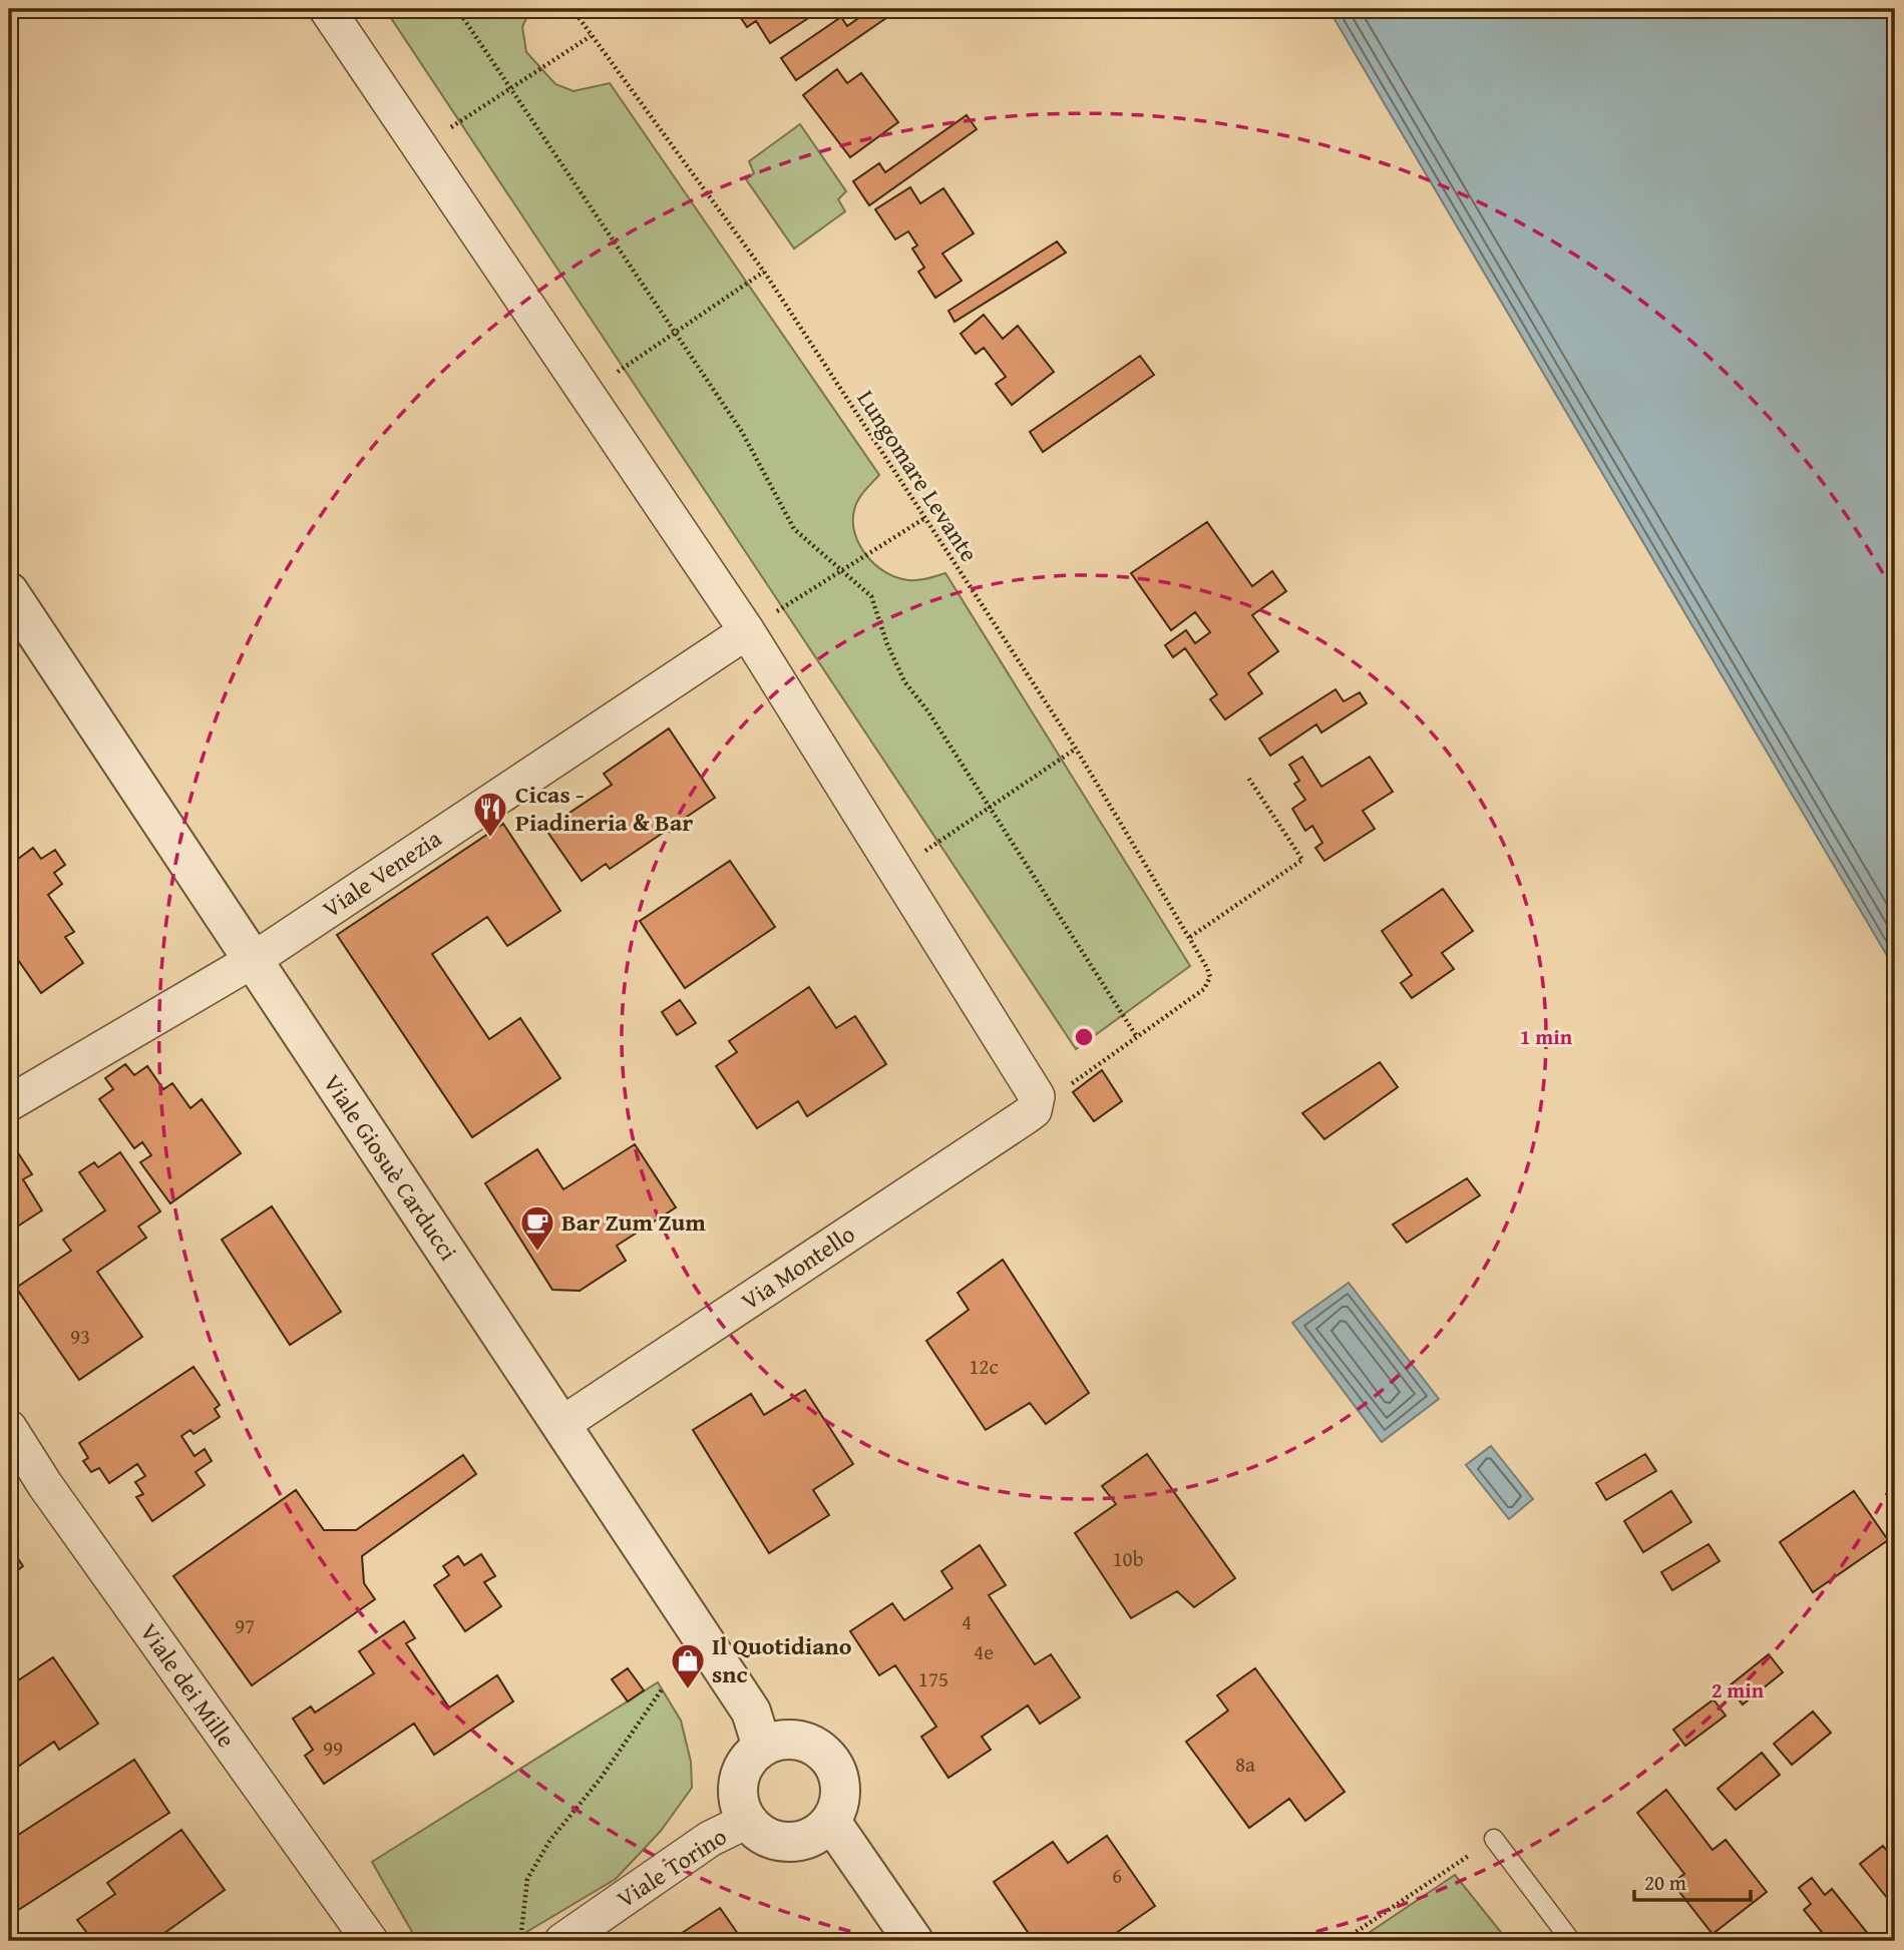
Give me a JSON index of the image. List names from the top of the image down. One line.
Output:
{"streets":{"street":["Viale Venezia","Viale Giosuè Carducci","Via Montello","Viale dei Mille","Viale Torino"],"path":["Lungomare Levante"]},"crossings":[["Viale Venezia","Viale Giosuè Carducci"],["Viale Giosuè Carducci","Via Montello"],["Viale Giosuè Carducci","Viale Torino"]],"places":{"restaurant":["Cicas - Piadineria & Bar"],"cafe":["Bar Zum Zum"],"shop":["Il Quotidiano snc"]},"house_numbers":["93","12c","10b","4","97","4e","175","99","8a","6"],"scale_bar":"20 m","rings":["1 min","2 min"]}
